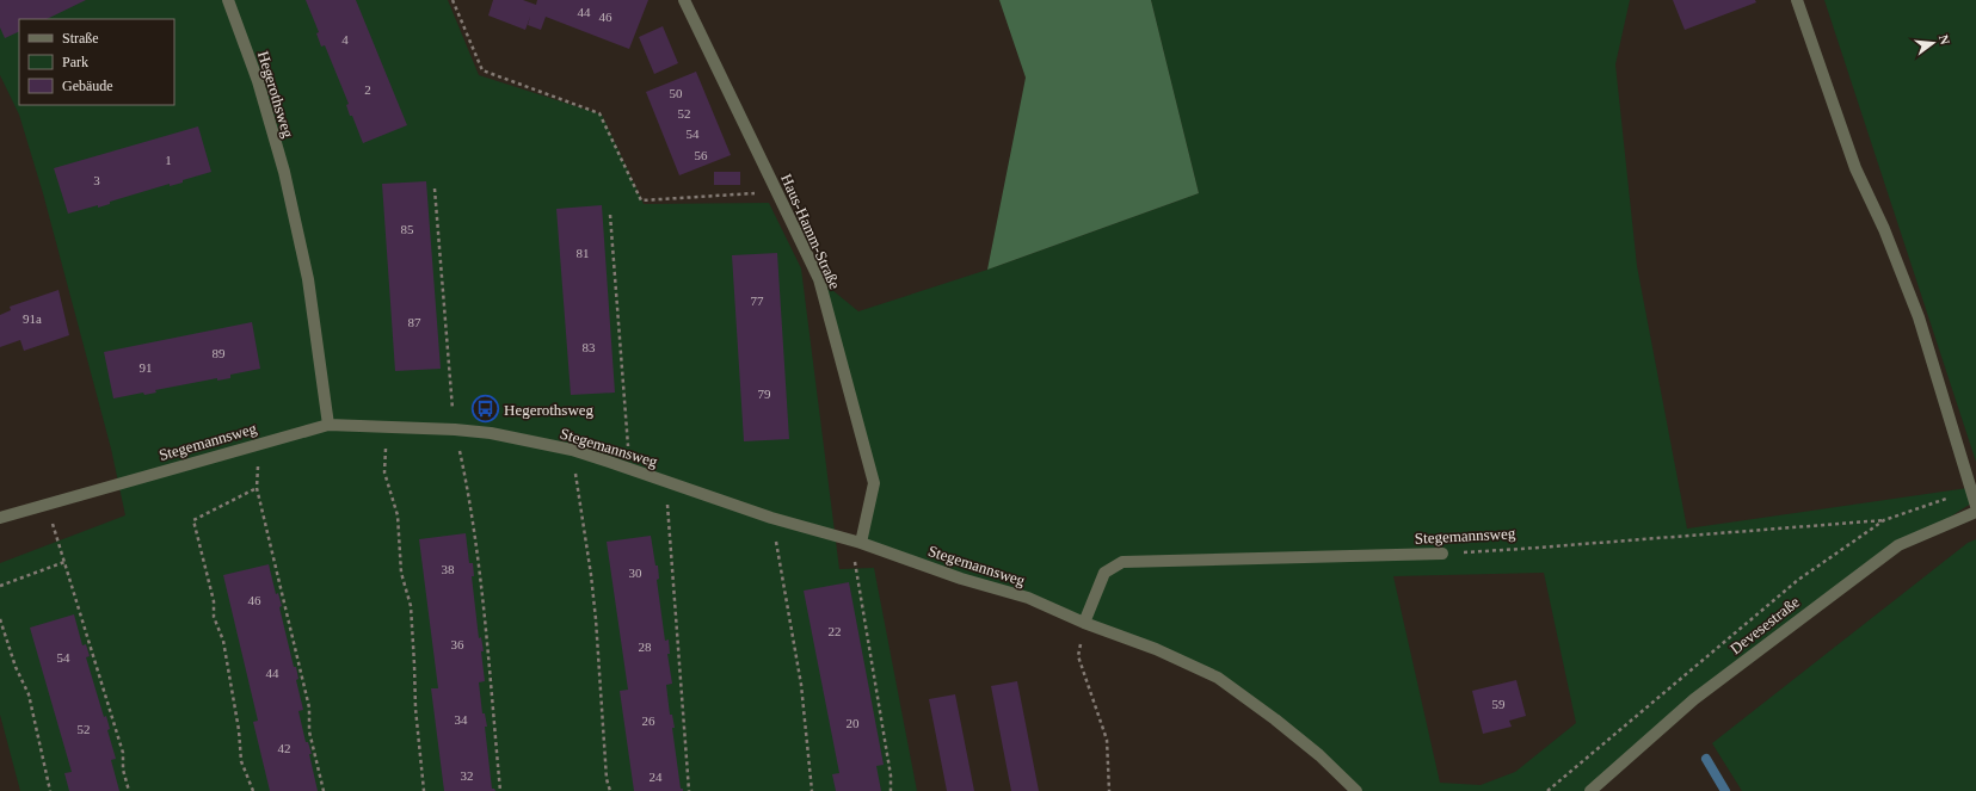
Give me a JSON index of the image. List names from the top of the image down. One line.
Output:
{"streets":{"street":["Hegerothsweg","Haus-Hamm-Straße","Stegemannsweg","Devesestraße"]},"crossings":[["Hegerothsweg","Stegemannsweg"],["Haus-Hamm-Straße","Stegemannsweg"]],"places":{"bus stop":["Hegerothsweg"]},"house_numbers":["44","46","4","2","50","52","54","56","1","3","85","81","77","91a","87","83","89","91","79","38","30","46","22","36","28","54","44","59","34","26","20","52","42","32","24"],"legend":["Straße","Park","Gebäude"],"north":"right"}
